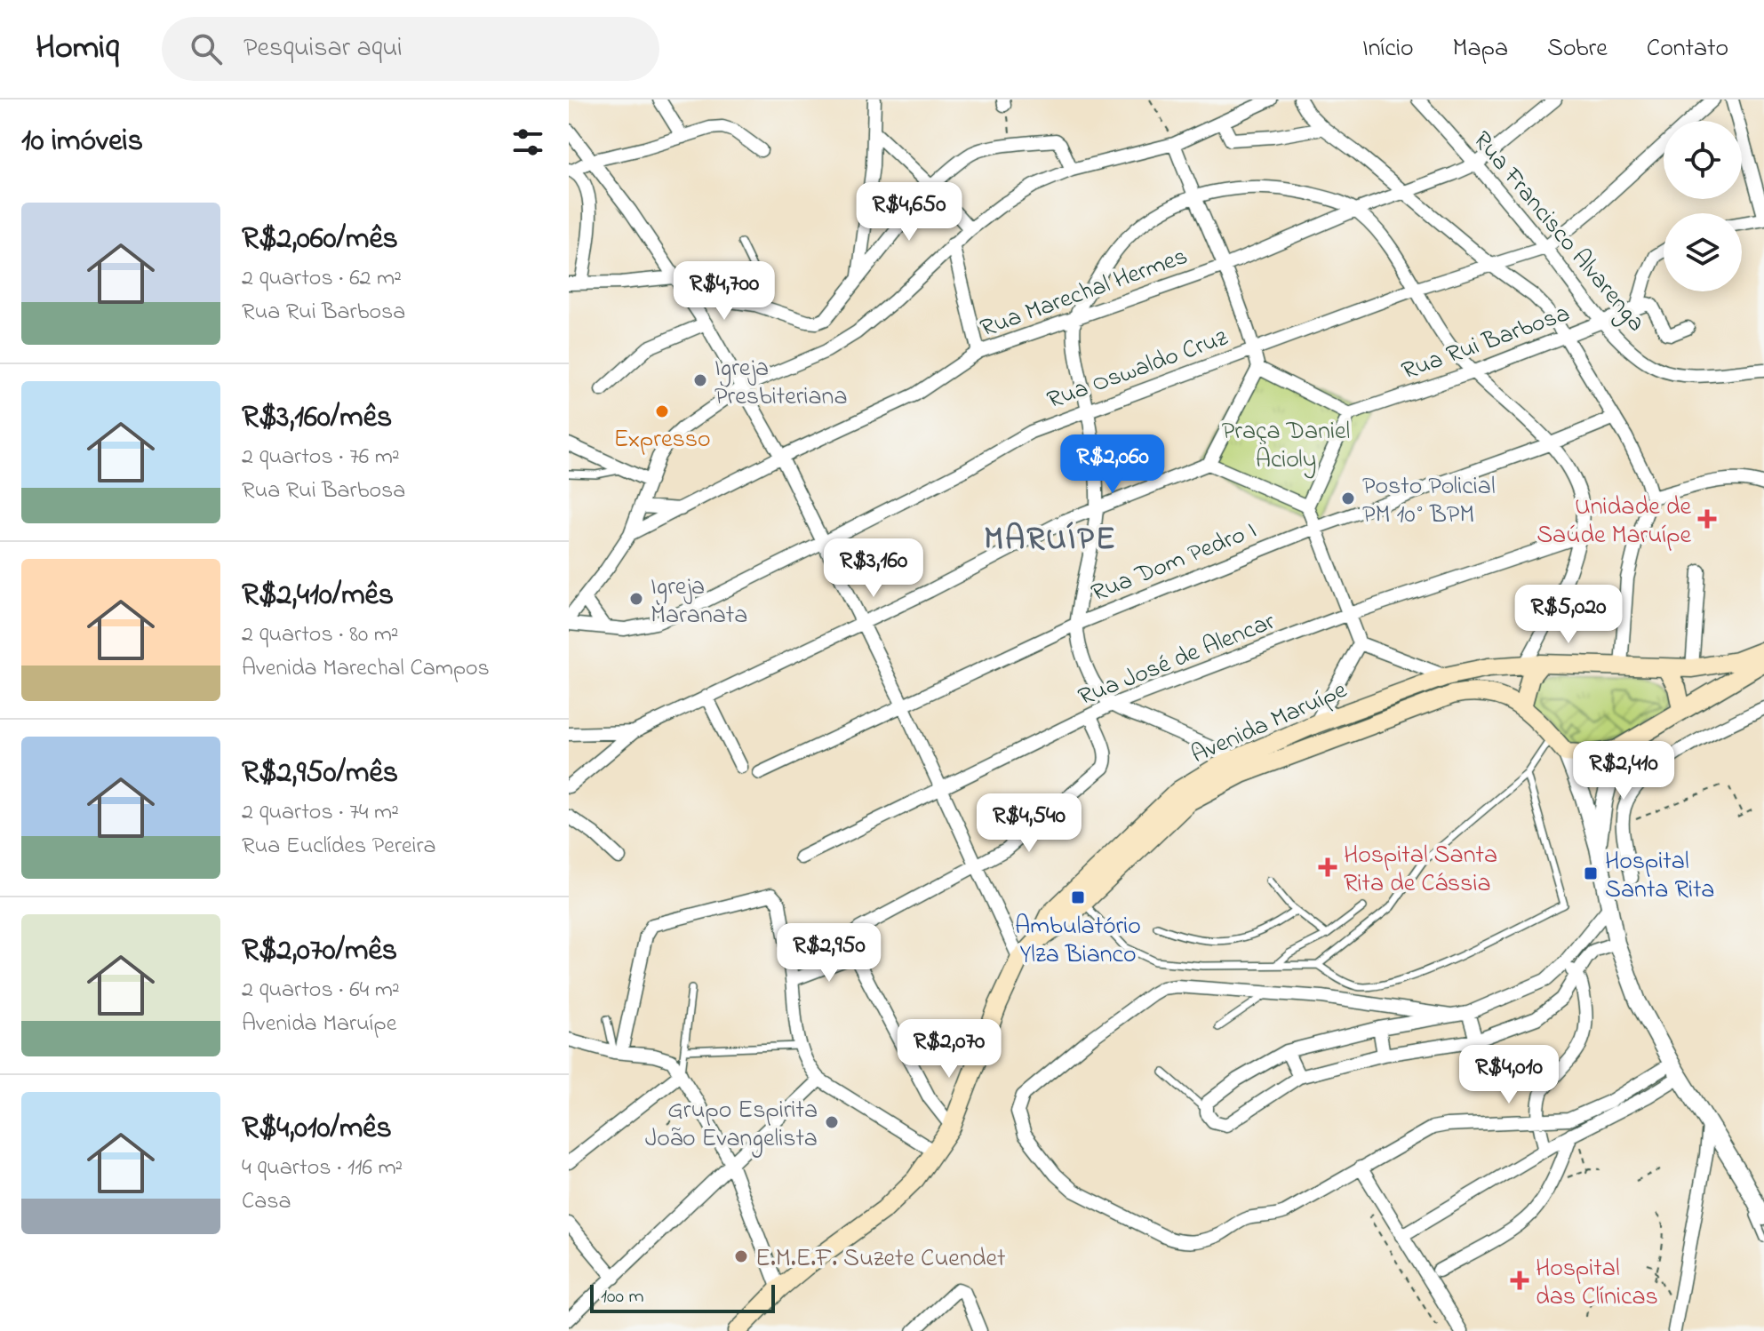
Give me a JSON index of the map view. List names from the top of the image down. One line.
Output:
{"streets":{"main road":["Avenida Maruípe"],"street":["Rua Francisco Alvarenga","Rua Marechal Hermes","Rua Rui Barbosa","Rua Oswaldo Cruz","Rua Dom Pedro I","Rua José de Alencar"]},"crossings":[["Rua Francisco Alvarenga","Rua Marechal Hermes"],["Rua Francisco Alvarenga","Rua Rui Barbosa"],["Rua Francisco Alvarenga","Rua Oswaldo Cruz"]],"districts":["MARUÍPE"],"parks":["Praça Daniel Acioly"],"places":{"other":["Igreja Presbiteriana","Expresso","Posto Policial PM 10˚ BPM","Igreja Maranata","Grupo Espirita João Evangelista","E.M.E.F. Suzete Cuendet"],"health":["Unidade de Saúde Maruípe","Hospital Santa Rita de Cássia","Hospital das Clínicas"],"transit":["Hospital Santa Rita","Ambulatório Ylza Bianco"]},"scale_bar":"100 m","page":{"header":"Homiq","search":"Pesquisar aqui","nav":["Início","Mapa","Sobre","Contato"],"heading":"10 imóveis","price":["R$4,650","R$4,700","R$2,060","R$3,160","R$5,020","R$2,410","R$4,540","R$2,950","R$2,070","R$4,010"],"list":[{"name":"R$2,060/mês","note":"2 quartos · 62 m² · Rua Rui Barbosa"},{"name":"R$3,160/mês","note":"2 quartos · 76 m² · Rua Rui Barbosa"},{"name":"R$2,410/mês","note":"2 quartos · 80 m² · Avenida Marechal Campos"},{"name":"R$2,950/mês","note":"2 quartos · 74 m² · Rua Euclídes Pereira"},{"name":"R$2,070/mês","note":"2 quartos · 64 m² · Avenida Maruípe"},{"name":"R$4,010/mês","note":"4 quartos · 116 m² · Casa"}],"scale":"100 m"}}
